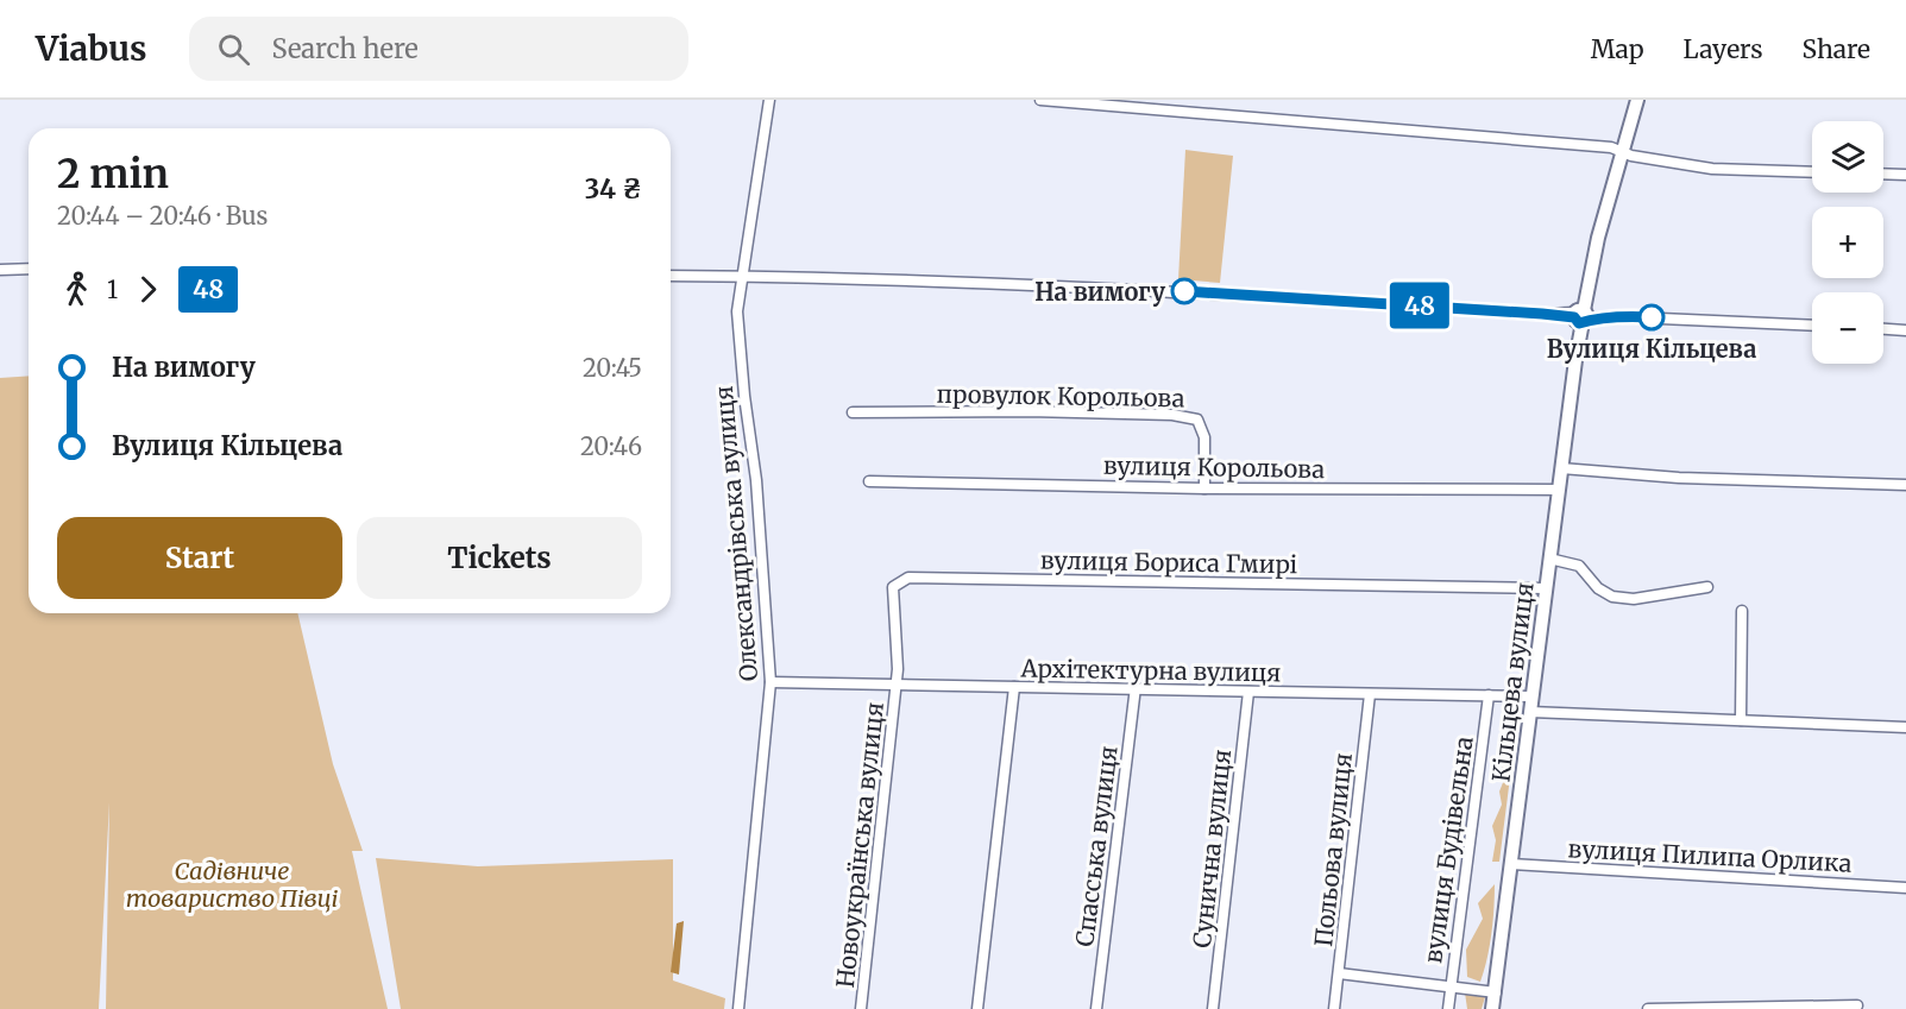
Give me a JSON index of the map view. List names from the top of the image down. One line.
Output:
{"streets":{"main road":["Кільцева вулиця"],"street":["провулок Корольова","вулиця Корольова","Олександрівська вулиця","вулиця Бориса Гмирі","Архітектурна вулиця","Новоукраїнська вулиця","Спасська вулиця","Сунична вулиця","Польова вулиця","вулиця Будівельна","вулиця Пилипа Орлика"]},"crossings":[["провулок Корольова","вулиця Корольова"],["вулиця Корольова","Кільцева вулиця"],["Олександрівська вулиця","Архітектурна вулиця"],["вулиця Бориса Гмирі","Архітектурна вулиця"],["вулиця Бориса Гмирі","Кільцева вулиця"],["вулиця Бориса Гмирі","Новоукраїнська вулиця"],["Архітектурна вулиця","Кільцева вулиця"],["Архітектурна вулиця","Новоукраїнська вулиця"],["Архітектурна вулиця","Спасська вулиця"],["Архітектурна вулиця","Сунична вулиця"],["Архітектурна вулиця","Польова вулиця"],["Архітектурна вулиця","вулиця Будівельна"],["Кільцева вулиця","вулиця Пилипа Орлика"]],"parks":["Садівниче товариство Півці"],"places":["На вимогу","Вулиця Кільцева"],"lines":["bus line 48"],"page":{"header":"Viabus","search":"Search here","nav":["Map","Layers","Share"],"on_map":"48","map_buttons":["+","−"],"heading":["2 min","20:44 – 20:46 · Bus","34 ₴"],"legs":["1","48"],"list":[{"name":"На вимогу","value":"20:45"},{"name":"Вулиця Кільцева","value":"20:46"}],"buttons":["Start","Tickets"]}}
